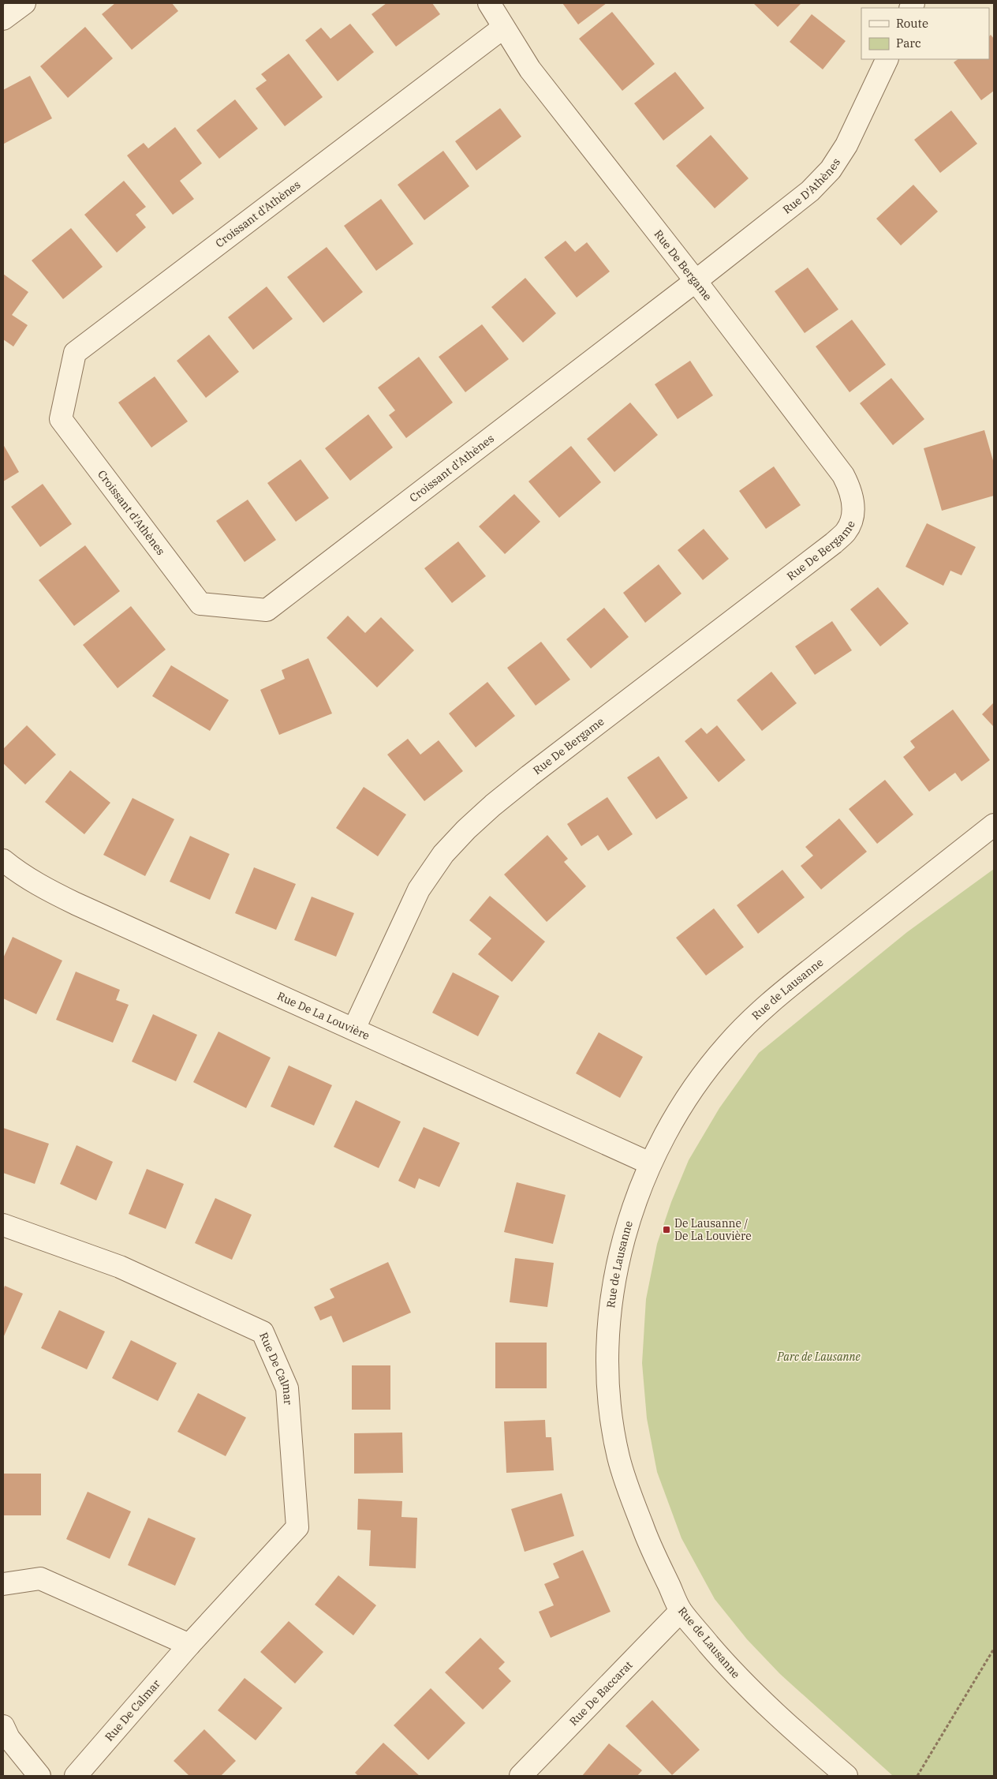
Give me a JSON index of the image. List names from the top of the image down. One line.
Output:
{"streets":{"street":["Rue D'Athènes","Croissant d'Athènes","Rue De Bergame","Rue de Lausanne","Rue De La Louvière","Rue De Calmar","Rue De Baccarat"]},"crossings":[["Rue D'Athènes","Croissant d'Athènes"],["Rue D'Athènes","Rue De Bergame"],["Croissant d'Athènes","Rue De Bergame"],["Rue De Bergame","Rue De La Louvière"],["Rue de Lausanne","Rue De La Louvière"],["Rue de Lausanne","Rue De Baccarat"]],"parks":["Parc de Lausanne"],"places":{"transit":["De Lausanne / De La Louvière"]},"legend":["Route","Parc"]}
